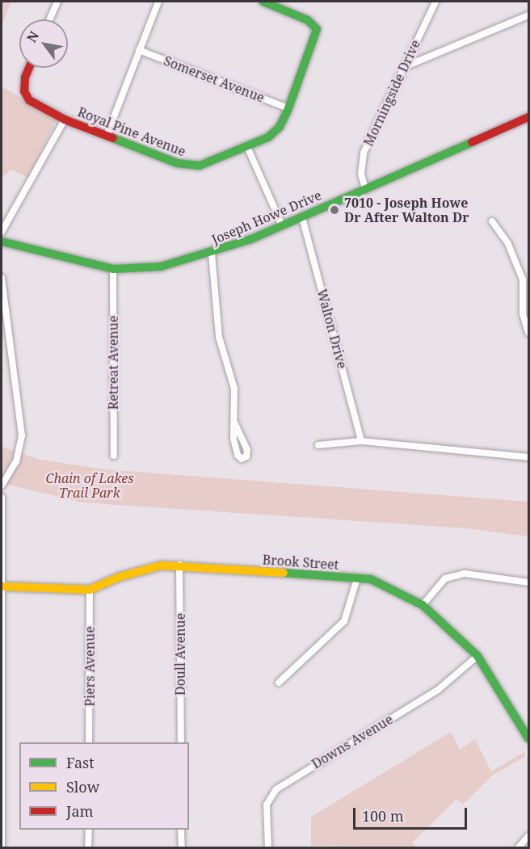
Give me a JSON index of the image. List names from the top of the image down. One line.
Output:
{"streets":{"street":["Somerset Avenue","Morningside Drive","Royal Pine Avenue","Joseph Howe Drive","Walton Drive","Retreat Avenue","Brook Street","Doull Avenue","Piers Avenue","Downs Avenue"]},"crossings":[["Somerset Avenue","Royal Pine Avenue"],["Morningside Drive","Joseph Howe Drive"],["Joseph Howe Drive","Walton Drive"],["Joseph Howe Drive","Retreat Avenue"],["Brook Street","Doull Avenue"],["Brook Street","Piers Avenue"],["Brook Street","Downs Avenue"]],"parks":["Chain of Lakes Trail Park"],"places":["7010 - Joseph Howe Dr After Walton Dr"],"legend":["Fast","Slow","Jam"],"scale_bar":"100 m","north":"top left"}
